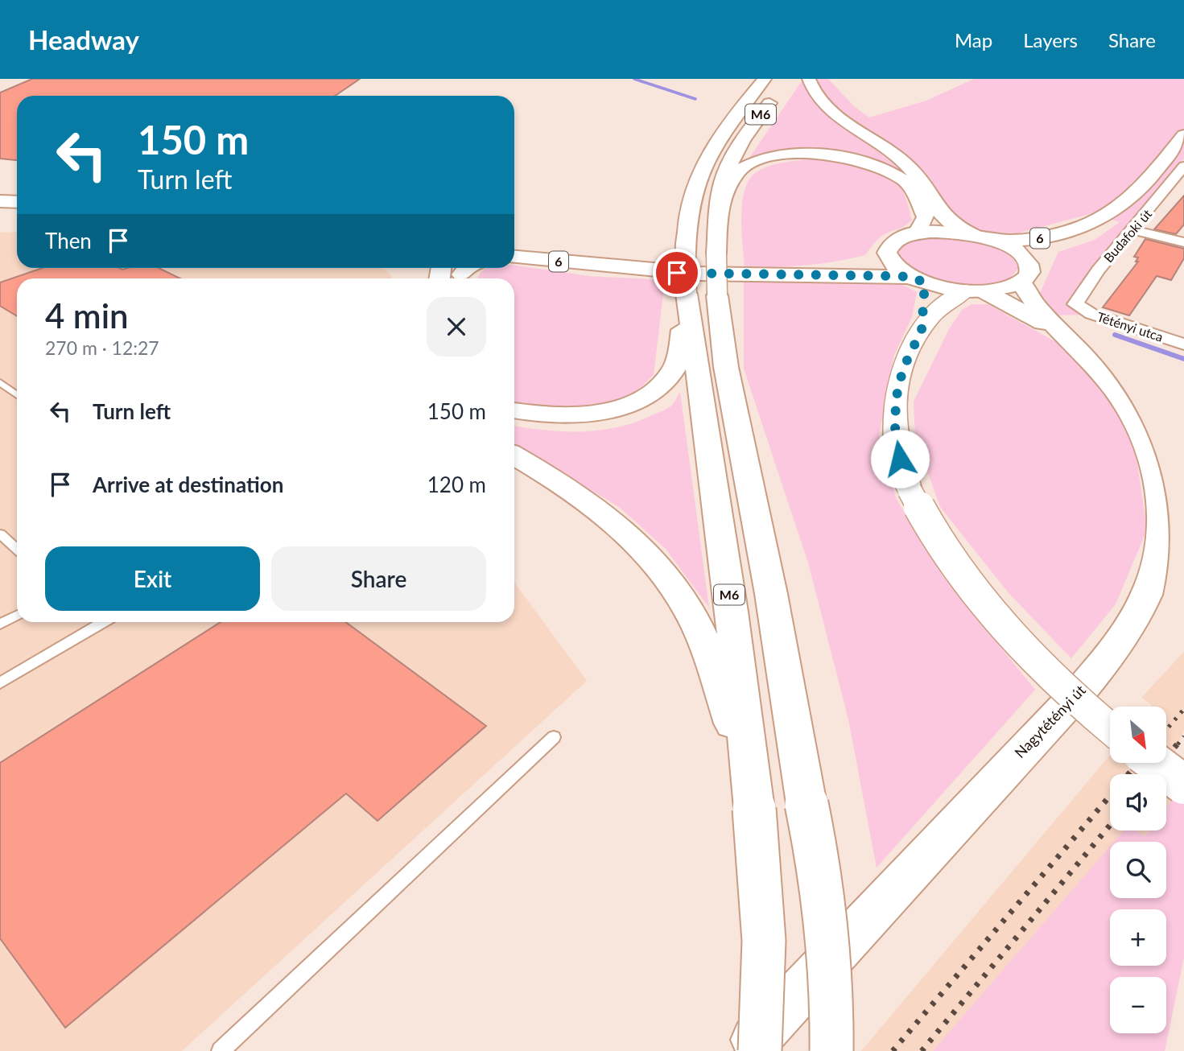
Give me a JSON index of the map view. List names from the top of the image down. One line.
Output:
{"streets":{"main road":["M6","Budafoki út","6","Nagytétényi út"],"street":["Tétényi utca"]},"crossings":[["Budafoki út","6"],["Budafoki út","Tétényi utca"],["Budafoki út","Nagytétényi út"],["6","Nagytétényi út"],["Tétényi utca","Nagytétényi út"]],"north":"bottom right","page":{"header":"Headway","nav":["Map","Layers","Share"],"turn":["150 m","Turn left"],"then":"Then","heading":["4 min","270 m · 12:27"],"list":[{"name":"Turn left","value":"150 m"},{"name":"Arrive at destination","value":"120 m"}],"buttons":["Exit","Share"],"map_buttons":["+","−"]}}
